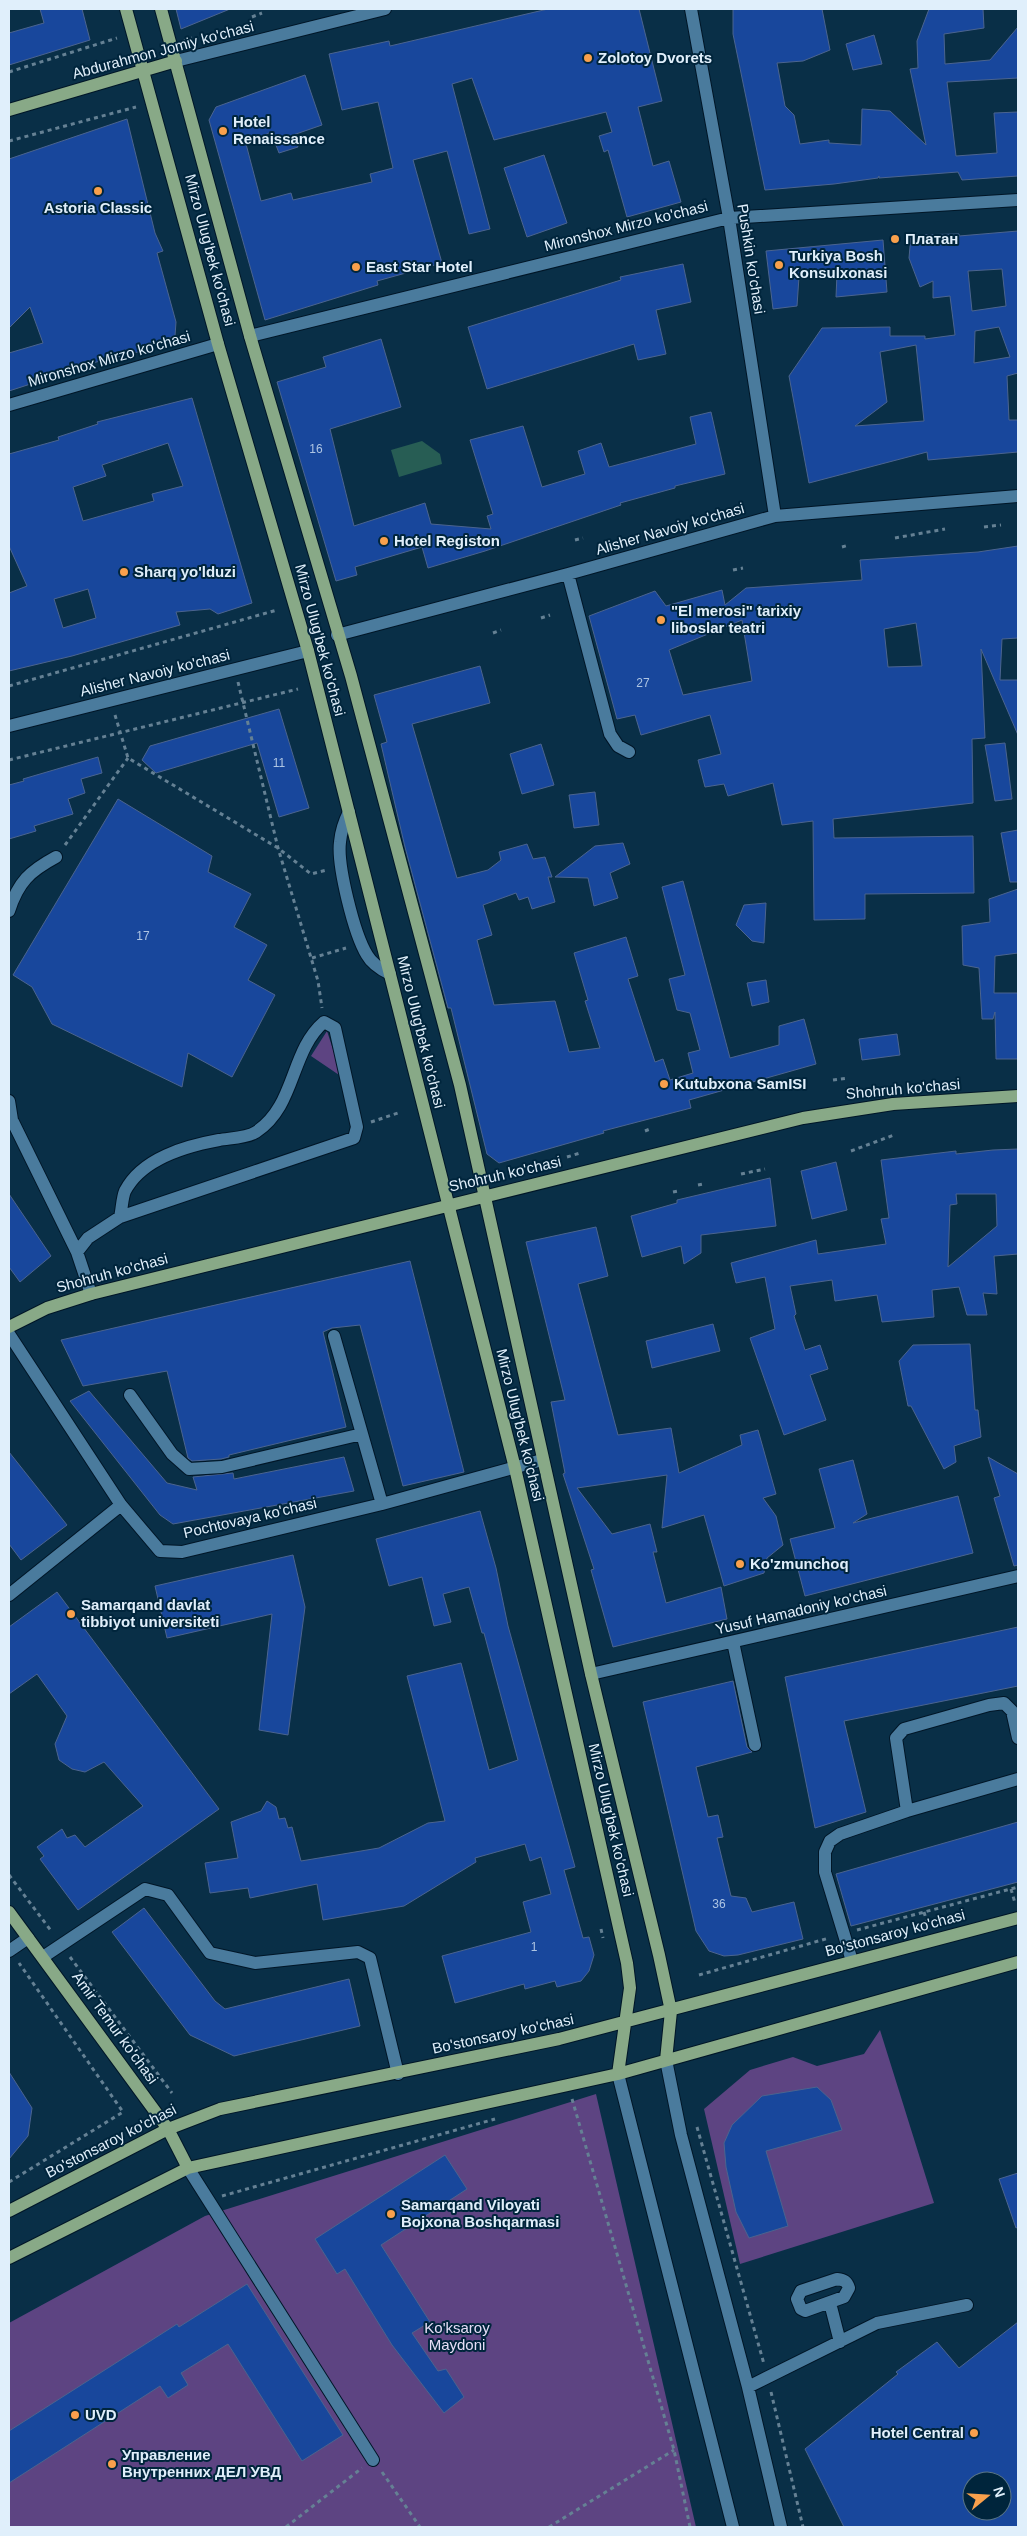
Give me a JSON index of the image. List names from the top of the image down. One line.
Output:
{"streets":{"main road":["Abdurahmon Jomiy ko'chasi","Mirzo Ulug'bek ko'chasi","Shohruh ko'chasi","Bo'stonsaroy ko'chasi","Amir Temur ko'chasi"],"street":["Mironshox Mirzo ko'chasi","Pushkin ko'chasi","Alisher Navoiy ko'chasi","Pochtovaya ko'chasi","Yusuf Hamadoniy ko'chasi"]},"crossings":[["Abdurahmon Jomiy ko'chasi","Mirzo Ulug'bek ko'chasi"],["Mironshox Mirzo ko'chasi","Mirzo Ulug'bek ko'chasi"],["Mironshox Mirzo ko'chasi","Pushkin ko'chasi"],["Mirzo Ulug'bek ko'chasi","Alisher Navoiy ko'chasi"],["Mirzo Ulug'bek ko'chasi","Shohruh ko'chasi"],["Mirzo Ulug'bek ko'chasi","Pochtovaya ko'chasi"],["Mirzo Ulug'bek ko'chasi","Yusuf Hamadoniy ko'chasi"],["Mirzo Ulug'bek ko'chasi","Bo'stonsaroy ko'chasi"],["Pushkin ko'chasi","Alisher Navoiy ko'chasi"],["Bo'stonsaroy ko'chasi","Amir Temur ko'chasi"]],"parks":["Ko'ksaroy Maydoni"],"places":["Zolotoy Dvorets","Hotel Renaissance","Astoria Classic","Платан","Turkiya Bosh Konsulxonasi","East Star Hotel","Hotel Registon","Sharq yo'lduzi","\"El merosi\" tarixiy liboslar teatri","Kutubxona SamISI","Ko'zmunchoq","Samarqand davlat tibbiyot universiteti","Samarqand Viloyati Bojxona Boshqarmasi","UVD","Hotel Central","Управление Внутренних ДЕЛ УВД"],"house_numbers":["16","27","11","17","36","1"],"north":"right"}
